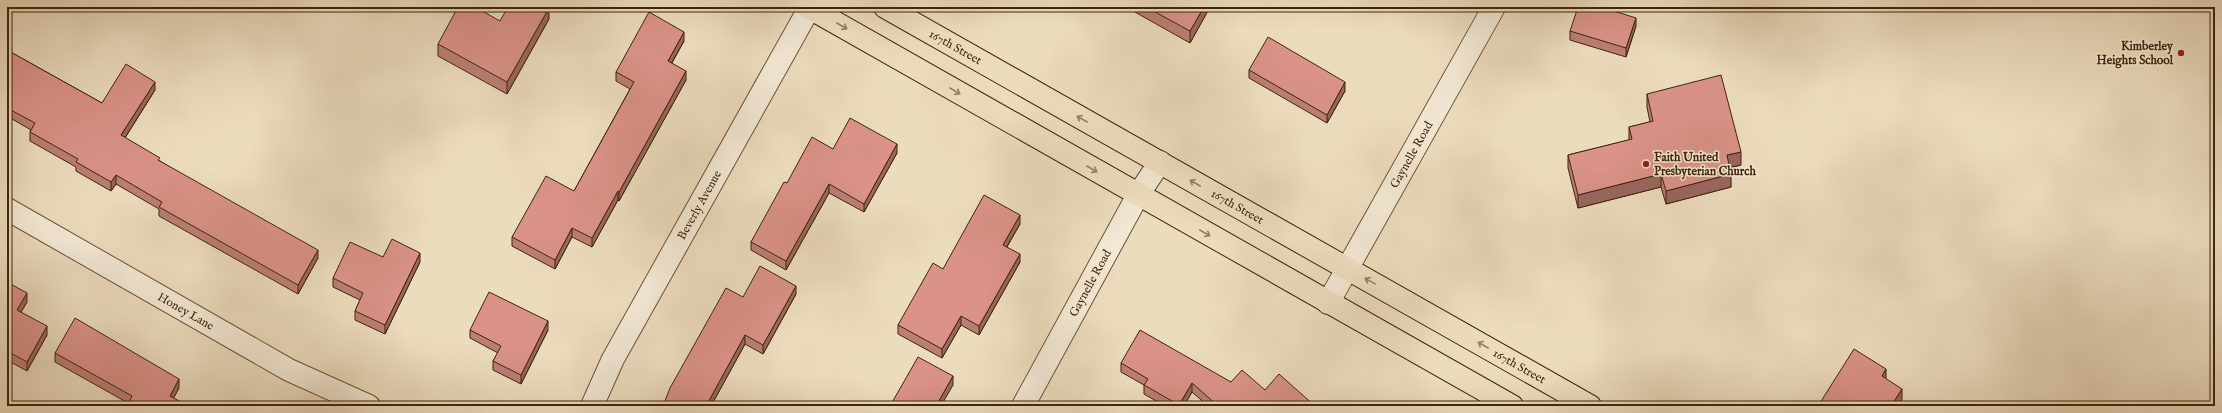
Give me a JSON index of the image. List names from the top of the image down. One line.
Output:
{"streets":{"main road":["167th Street"],"street":["Gaynelle Road","Beverly Avenue","Honey Lane"]},"crossings":[["167th Street","Gaynelle Road"]],"places":["Kimberley Heights School","Faith United Presbyterian Church"]}
